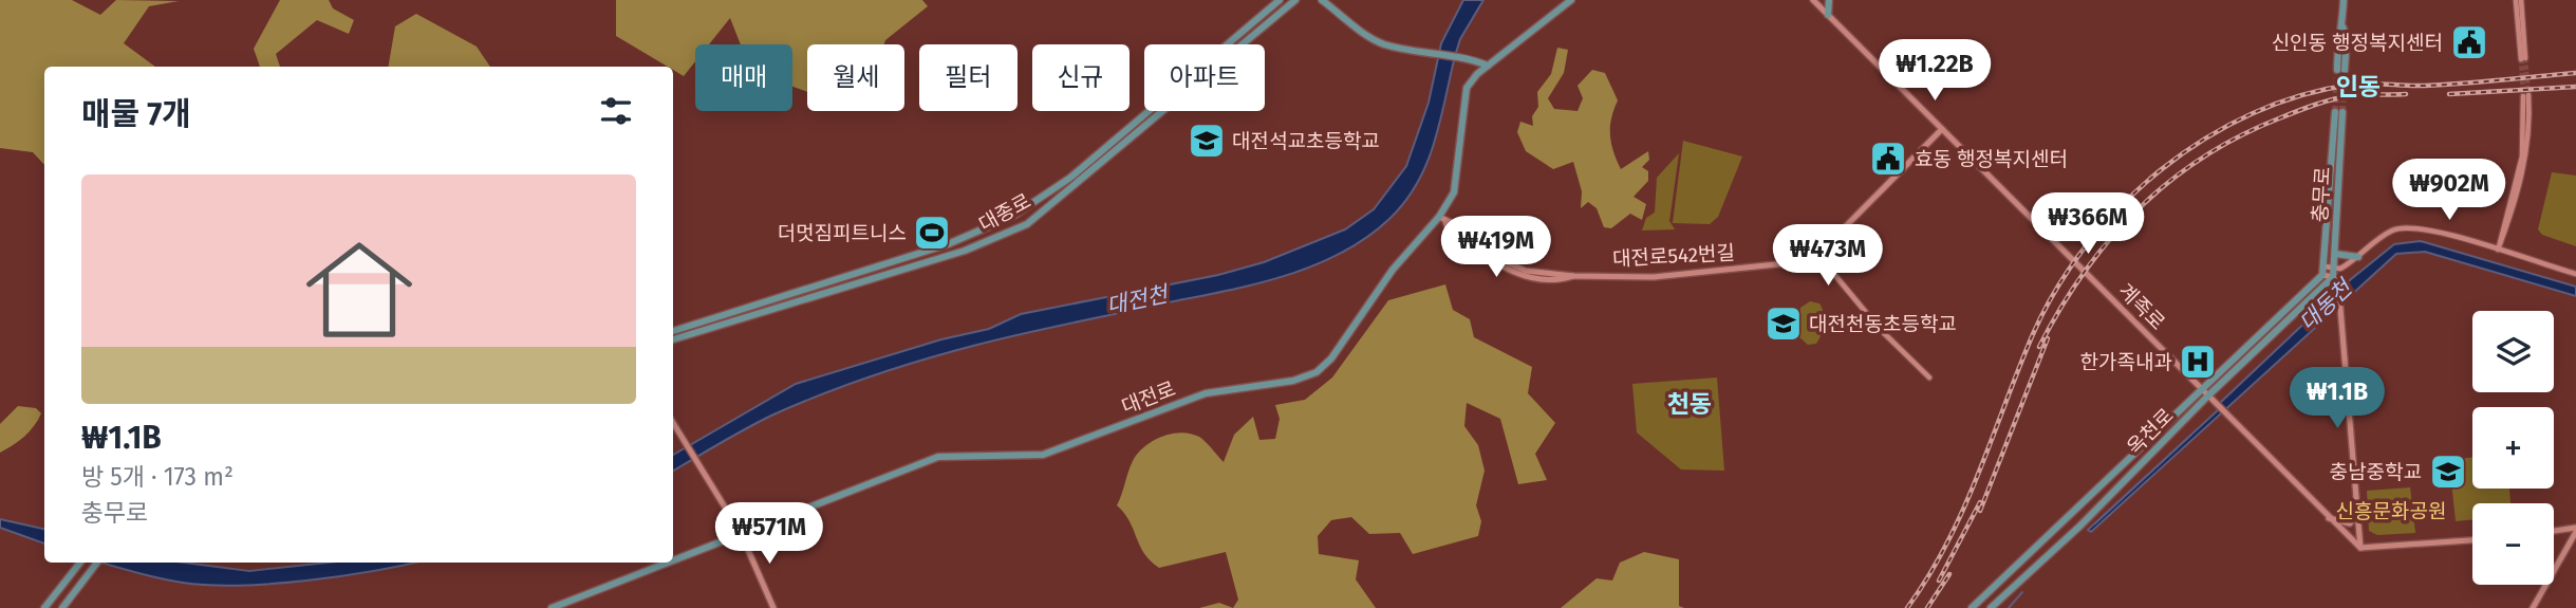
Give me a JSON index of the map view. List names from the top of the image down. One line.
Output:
{"streets":{"main road":["충무로","대종로","대전로542번길","계족로","대전로","옥천로"]},"crossings":[["충무로","옥천로"],["대전로542번길","대전로"],["계족로","옥천로"]],"districts":["인동","천동"],"water":["대전천","대동천"],"parks":["신흥문화공원"],"places":{"public building":["신인동 행정복지센터","효동 행정복지센터"],"school or university":["대전석교초등학교","대전천동초등학교","충남중학교"],"sports":["더멋짐피트니스"],"hospital":["한가족내과"]},"page":{"price":["₩1.22B","₩902M","₩366M","₩419M","₩473M","₩1.1B","₩571M"],"chip":["매매","월세","필터","신규","아파트"],"heading":"매물 7개","list":[{"name":"₩1.1B","note":"방 5개 · 173 m² · 충무로"}],"map_buttons":["+","−"]}}
